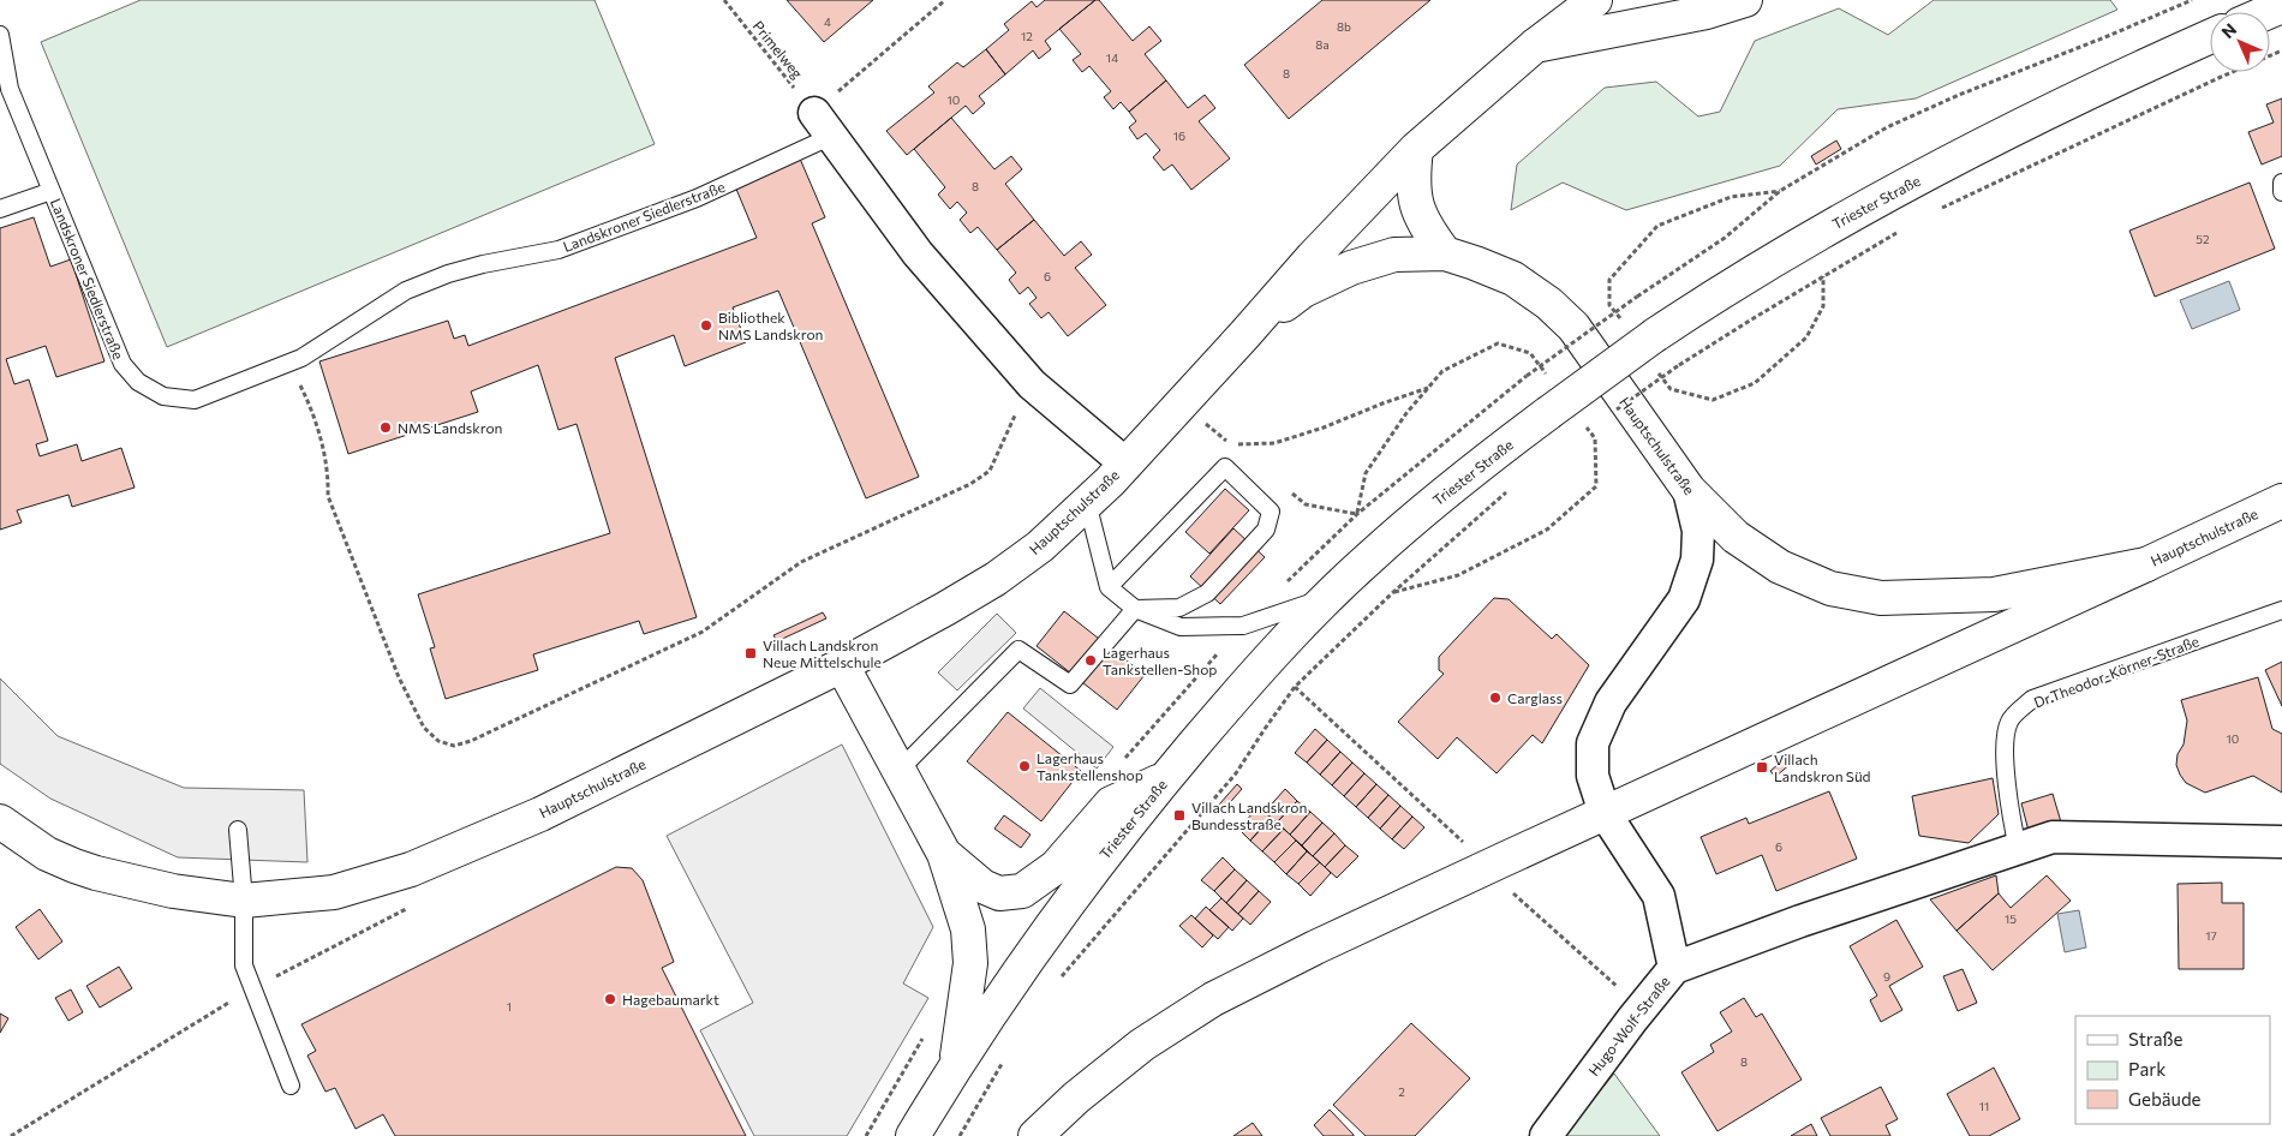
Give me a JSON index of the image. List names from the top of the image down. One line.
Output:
{"streets":{"main road":["Triester Straße","Hauptschulstraße"],"street":["Hugo-Wolf-Straße"],"lane":["Landskroner Siedlerstraße","Dr.Theodor-Körner-Straße"],"path":["Primelweg"]},"crossings":[["Primelweg","Landskroner Siedlerstraße"],["Primelweg","Hauptschulstraße"],["Landskroner Siedlerstraße","Hauptschulstraße"],["Hauptschulstraße","Hugo-Wolf-Straße"]],"places":{"other":["Bibliothek NMS Landskron","NMS Landskron","Lagerhaus Tankstellen-Shop","Carglass","Lagerhaus Tankstellenshop","Hagebaumarkt"],"transit":["Villach Landskron Neue Mittelschule","Villach Landskron Süd","Villach Landskron Bundesstraße"]},"house_numbers":["4","8b","12","8a","14","8","10","16","8","52","6","10","6","15","17","9","1","8","2","11"],"legend":["Straße","Park","Gebäude"],"north":"top left"}
